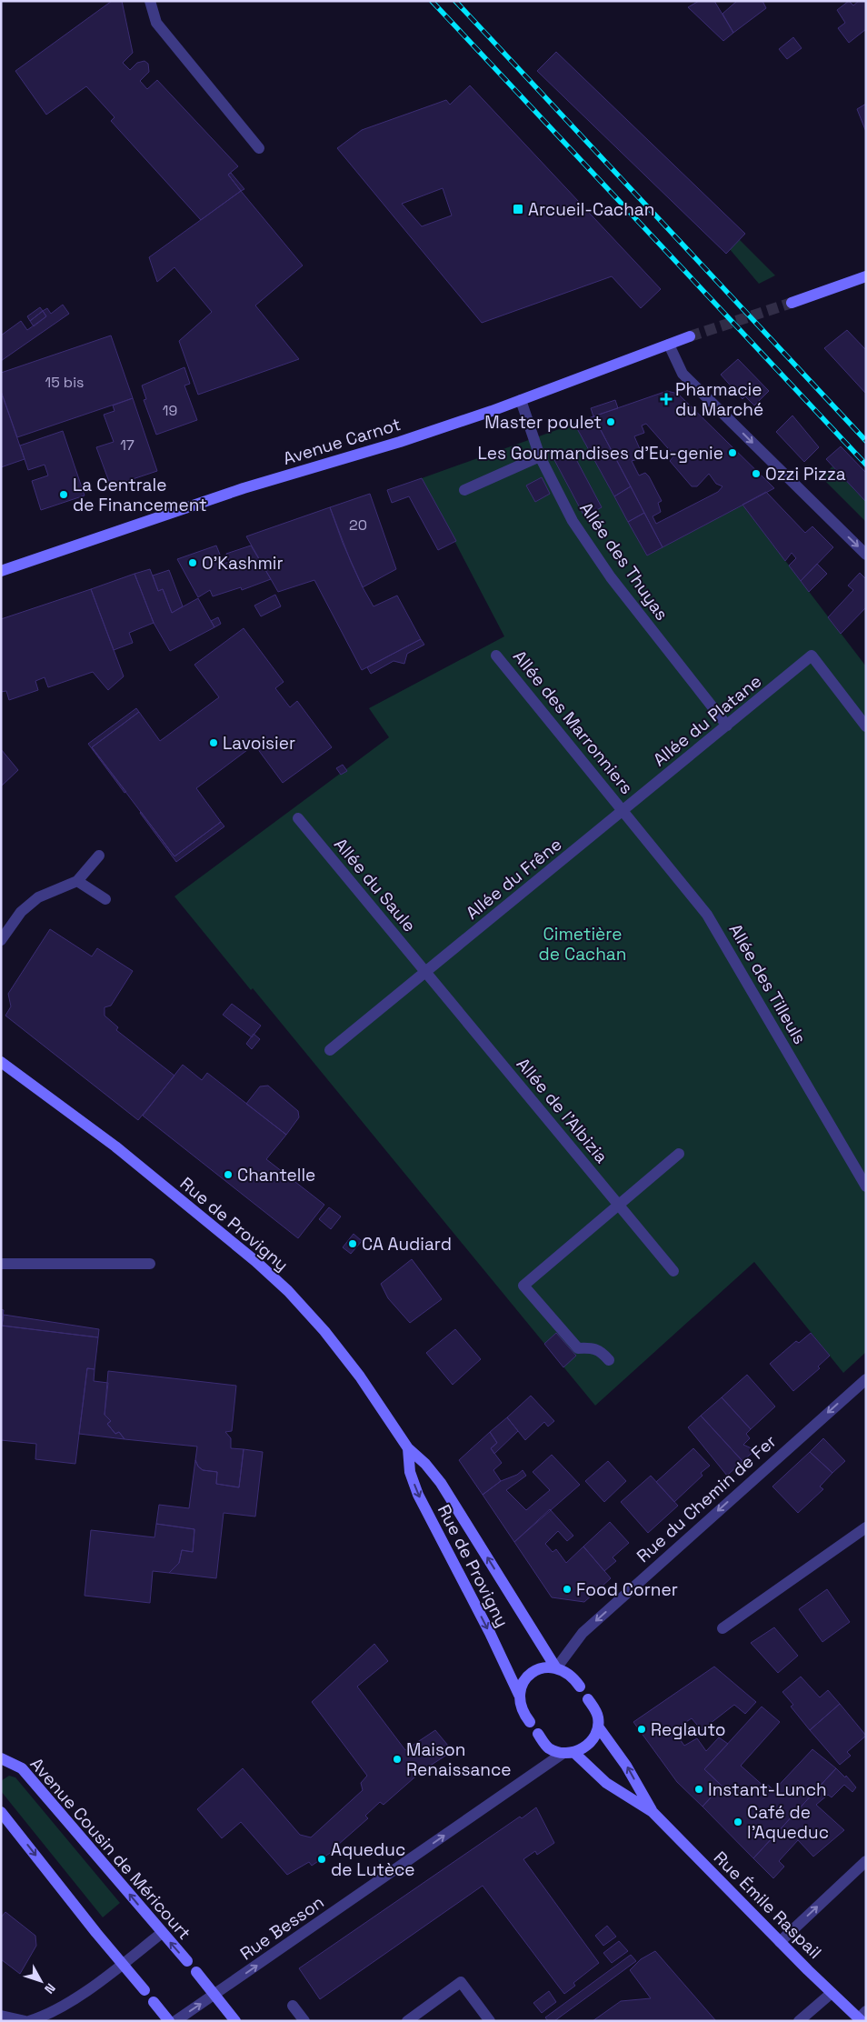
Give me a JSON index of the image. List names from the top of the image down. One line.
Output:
{"streets":{"street":["Avenue Carnot","Allée des Thuyas","Allée du Platane","Allée des Marronniers","Allée du Frêne","Allée du Saule","Allée des Tilleuls","Allée de l'Albizia","Rue de Provigny","Rue du Chemin de Fer","Avenue Cousin de Méricourt","Rue Émile Raspail","Rue Besson"]},"crossings":[["Avenue Carnot","Allée des Thuyas"],["Allée des Thuyas","Allée du Platane"],["Allée du Platane","Allée des Marronniers"],["Allée du Platane","Allée du Frêne"],["Allée du Platane","Allée des Tilleuls"],["Allée des Marronniers","Allée du Frêne"],["Allée des Marronniers","Allée des Tilleuls"],["Allée du Frêne","Allée du Saule"],["Allée du Frêne","Allée des Tilleuls"],["Allée du Frêne","Allée de l'Albizia"],["Allée du Saule","Allée de l'Albizia"],["Rue de Provigny","Rue du Chemin de Fer"],["Rue Émile Raspail","Rue Besson"]],"one_way":["Rue du Chemin de Fer","Rue Besson"],"parks":["Cimetière de Cachan"],"places":{"transit":["Arcueil-Cachan"],"health":["Pharmacie du Marché"],"other":["Master poulet","Les Gourmandises d'Eu-genie","Ozzi Pizza","La Centrale de Financement","O'Kashmir","Lavoisier","Chantelle","CA Audiard","Food Corner","Reglauto","Maison Renaissance","Instant-Lunch","Café de l'Aqueduc","Aqueduc de Lutèce"]},"house_numbers":["15 bis","19","17","20"],"north":"bottom right"}
